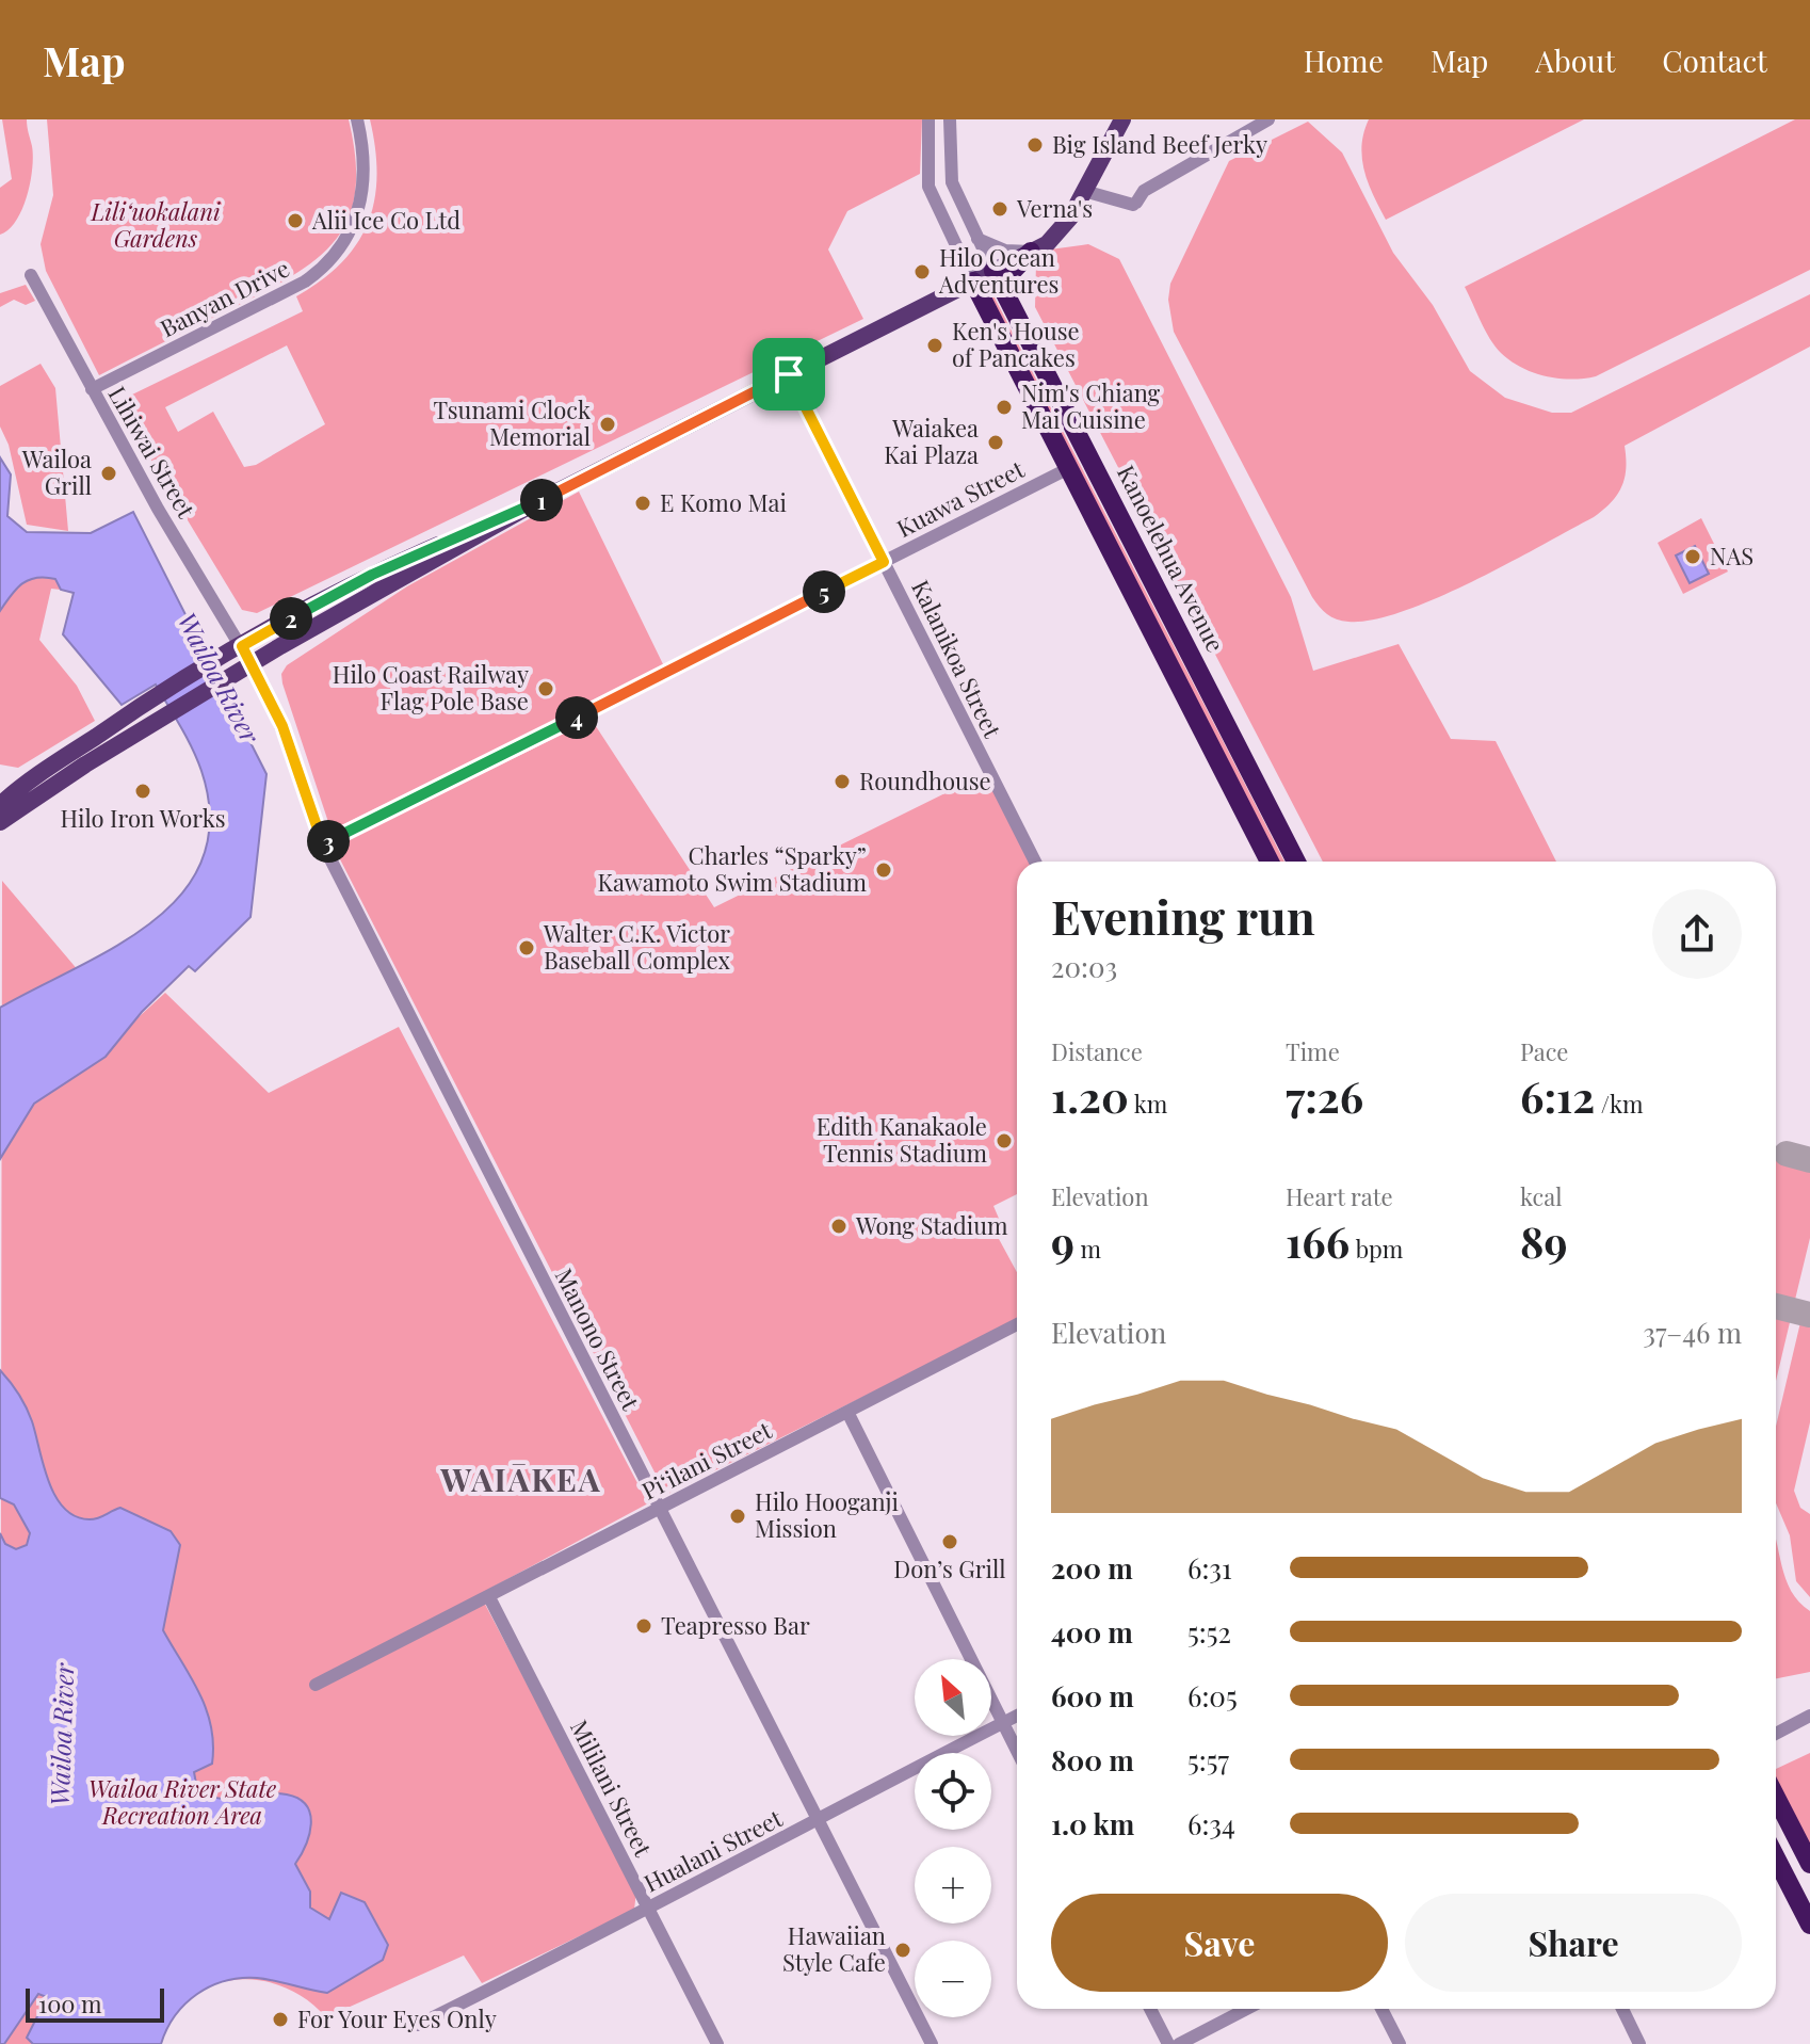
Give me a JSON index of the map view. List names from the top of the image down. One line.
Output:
{"streets":{"highway":["Kanoelehua Avenue"],"street":["Banyan Drive","Lihiwai Street","Kuawa Street","Kalanikoa Street","Manono Street","Pi‘ilani Street","Mililani Street","Hualani Street"]},"crossings":[["Banyan Drive","Lihiwai Street"],["Lihiwai Street","Manono Street"],["Kuawa Street","Kanoelehua Avenue"],["Kuawa Street","Kalanikoa Street"],["Kuawa Street","Manono Street"],["Manono Street","Pi‘ilani Street"],["Manono Street","Hualani Street"],["Pi‘ilani Street","Mililani Street"],["Mililani Street","Hualani Street"]],"districts":["WAIĀKEA"],"water":["Wailoa River"],"parks":["Liliʻuokalani Gardens","Wailoa River State Recreation Area"],"places":["Big Island Beef Jerky","Verna's","Alii Ice Co Ltd","Hilo Ocean Adventures","Ken's House of Pancakes","Nim's Chiang Mai Cuisine","Tsunami Clock Memorial","Waiakea Kai Plaza","Wailoa Grill","E Komo Mai","NAS","Hilo Coast Railway Flag Pole Base","Roundhouse","Hilo Iron Works","Charles “Sparky” Kawamoto Swim Stadium","Walter C.K. Victor Baseball Complex","Edith Kanakaole Tennis Stadium","Wong Stadium","Hilo Hooganji Mission","Don’s Grill","Teapresso Bar","Hawaiian Style Cafe","For Your Eyes Only"],"scale_bar":"100 m","north":"top left","page":{"header":"Map","nav":["Home","Map","About","Contact"],"pins":["1","5","2","4","3"],"heading":["Evening run","20:03"],"stats":[["Distance","1.20 km"],["Time","7:26"],["Pace","6:12 /km"],["Elevation","9 m"],["Heart rate","166 bpm"],["kcal","89"]],"chart":["Elevation","37–46 m"],"list":[{"name":"200 m","note":"6:31"},{"name":"400 m","note":"5:52"},{"name":"600 m","note":"6:05"},{"name":"800 m","note":"5:57"},{"name":"1.0 km","note":"6:34"}],"map_buttons":["+","−"],"buttons":["Save","Share"],"scale":"100 m"}}
